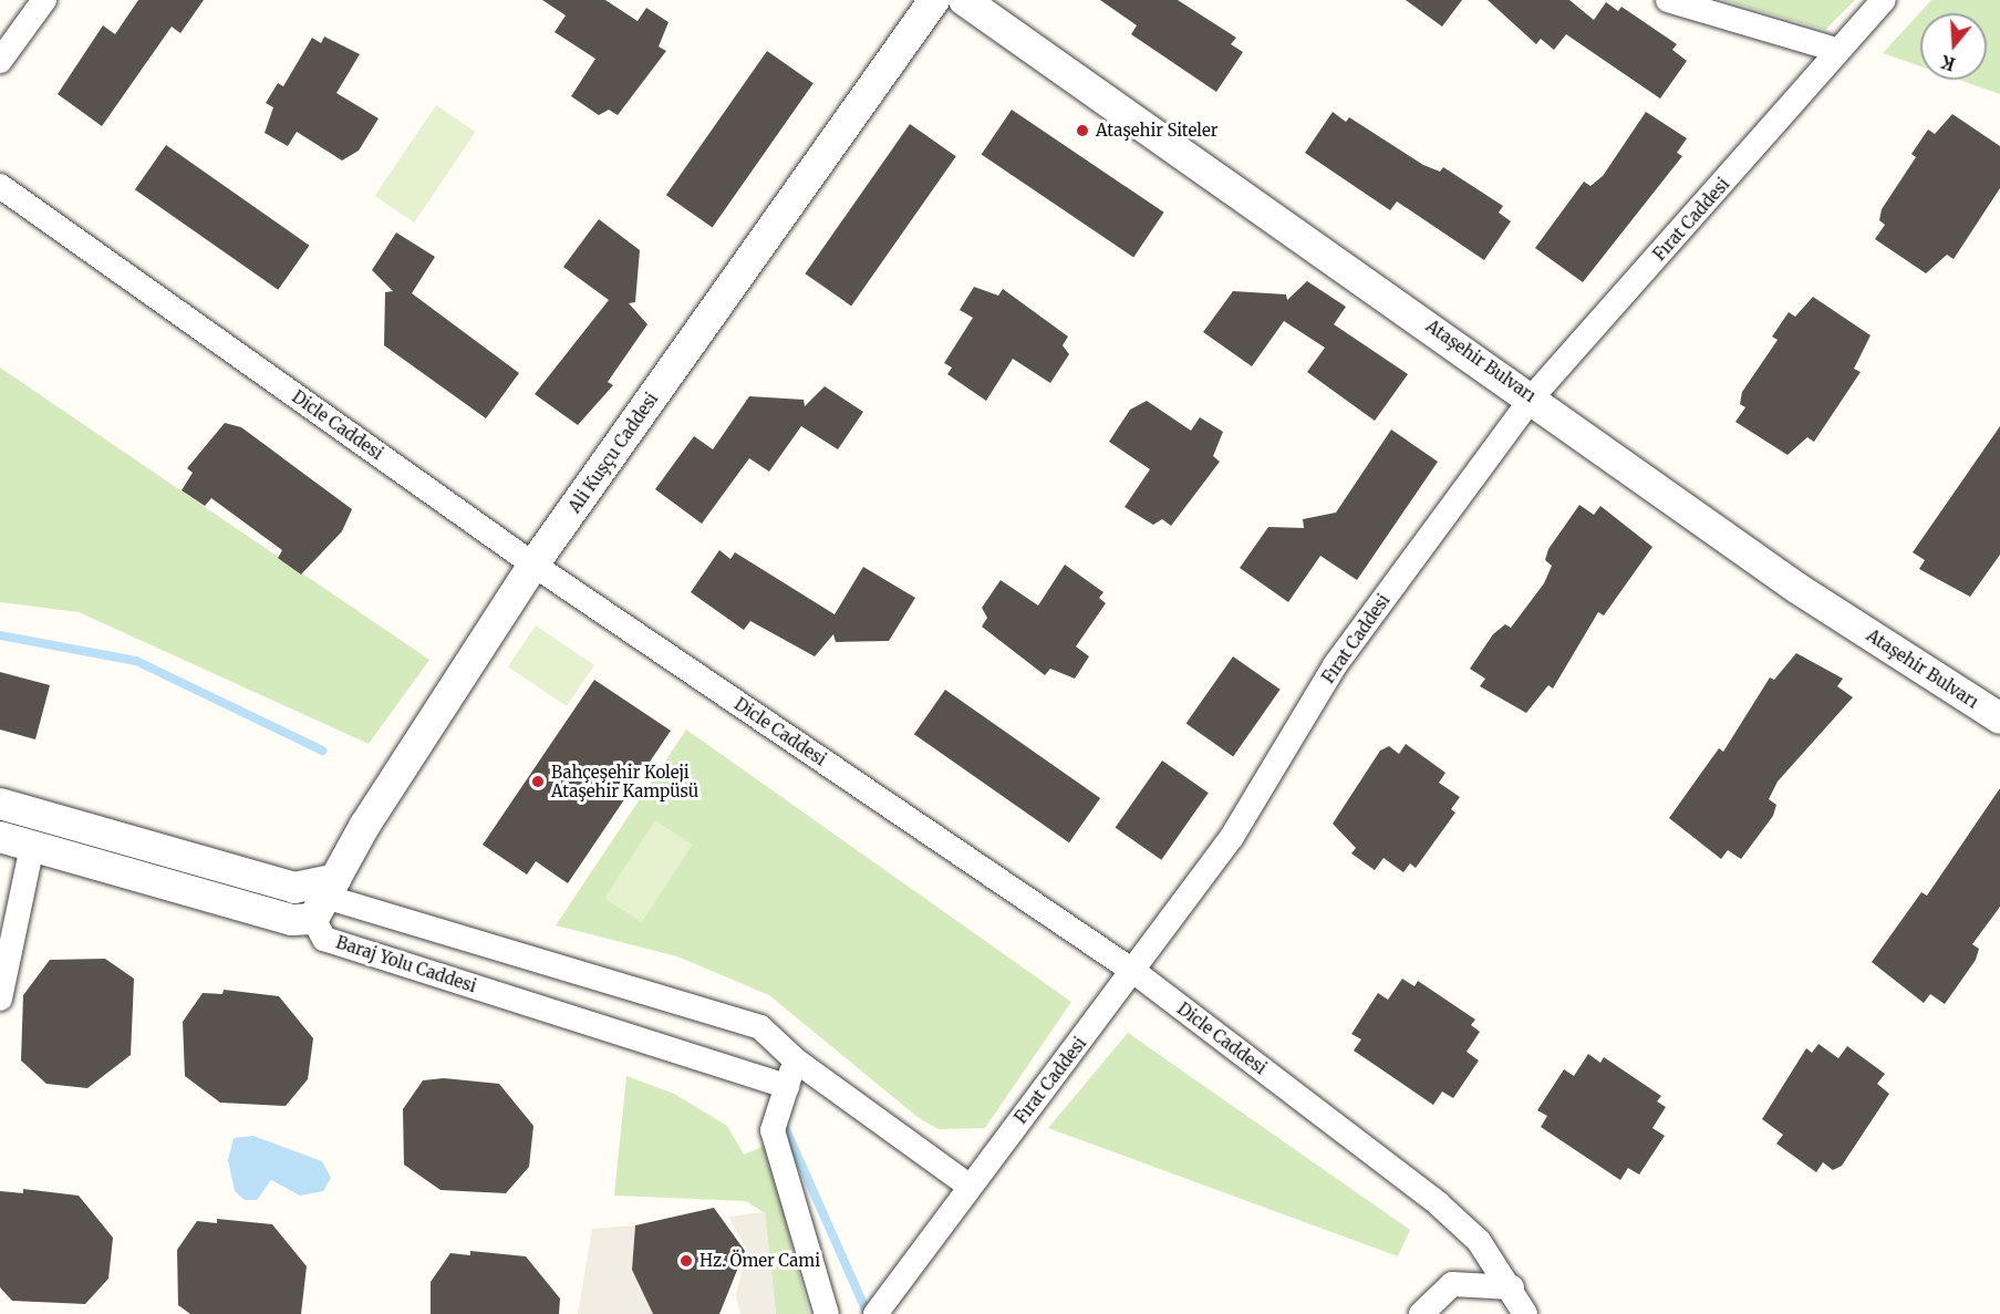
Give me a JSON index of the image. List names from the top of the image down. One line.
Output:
{"streets":{"street":["Fırat Caddesi","Ataşehir Bulvarı","Dicle Caddesi","Ali Kuşçu Caddesi","Baraj Yolu Caddesi"]},"crossings":[["Fırat Caddesi","Ataşehir Bulvarı"],["Fırat Caddesi","Dicle Caddesi"],["Dicle Caddesi","Ali Kuşçu Caddesi"],["Ali Kuşçu Caddesi","Baraj Yolu Caddesi"]],"places":["Ataşehir Siteler","Bahçeşehir Koleji Ataşehir Kampüsü","Hz. Ömer Cami"],"north":"bottom"}
